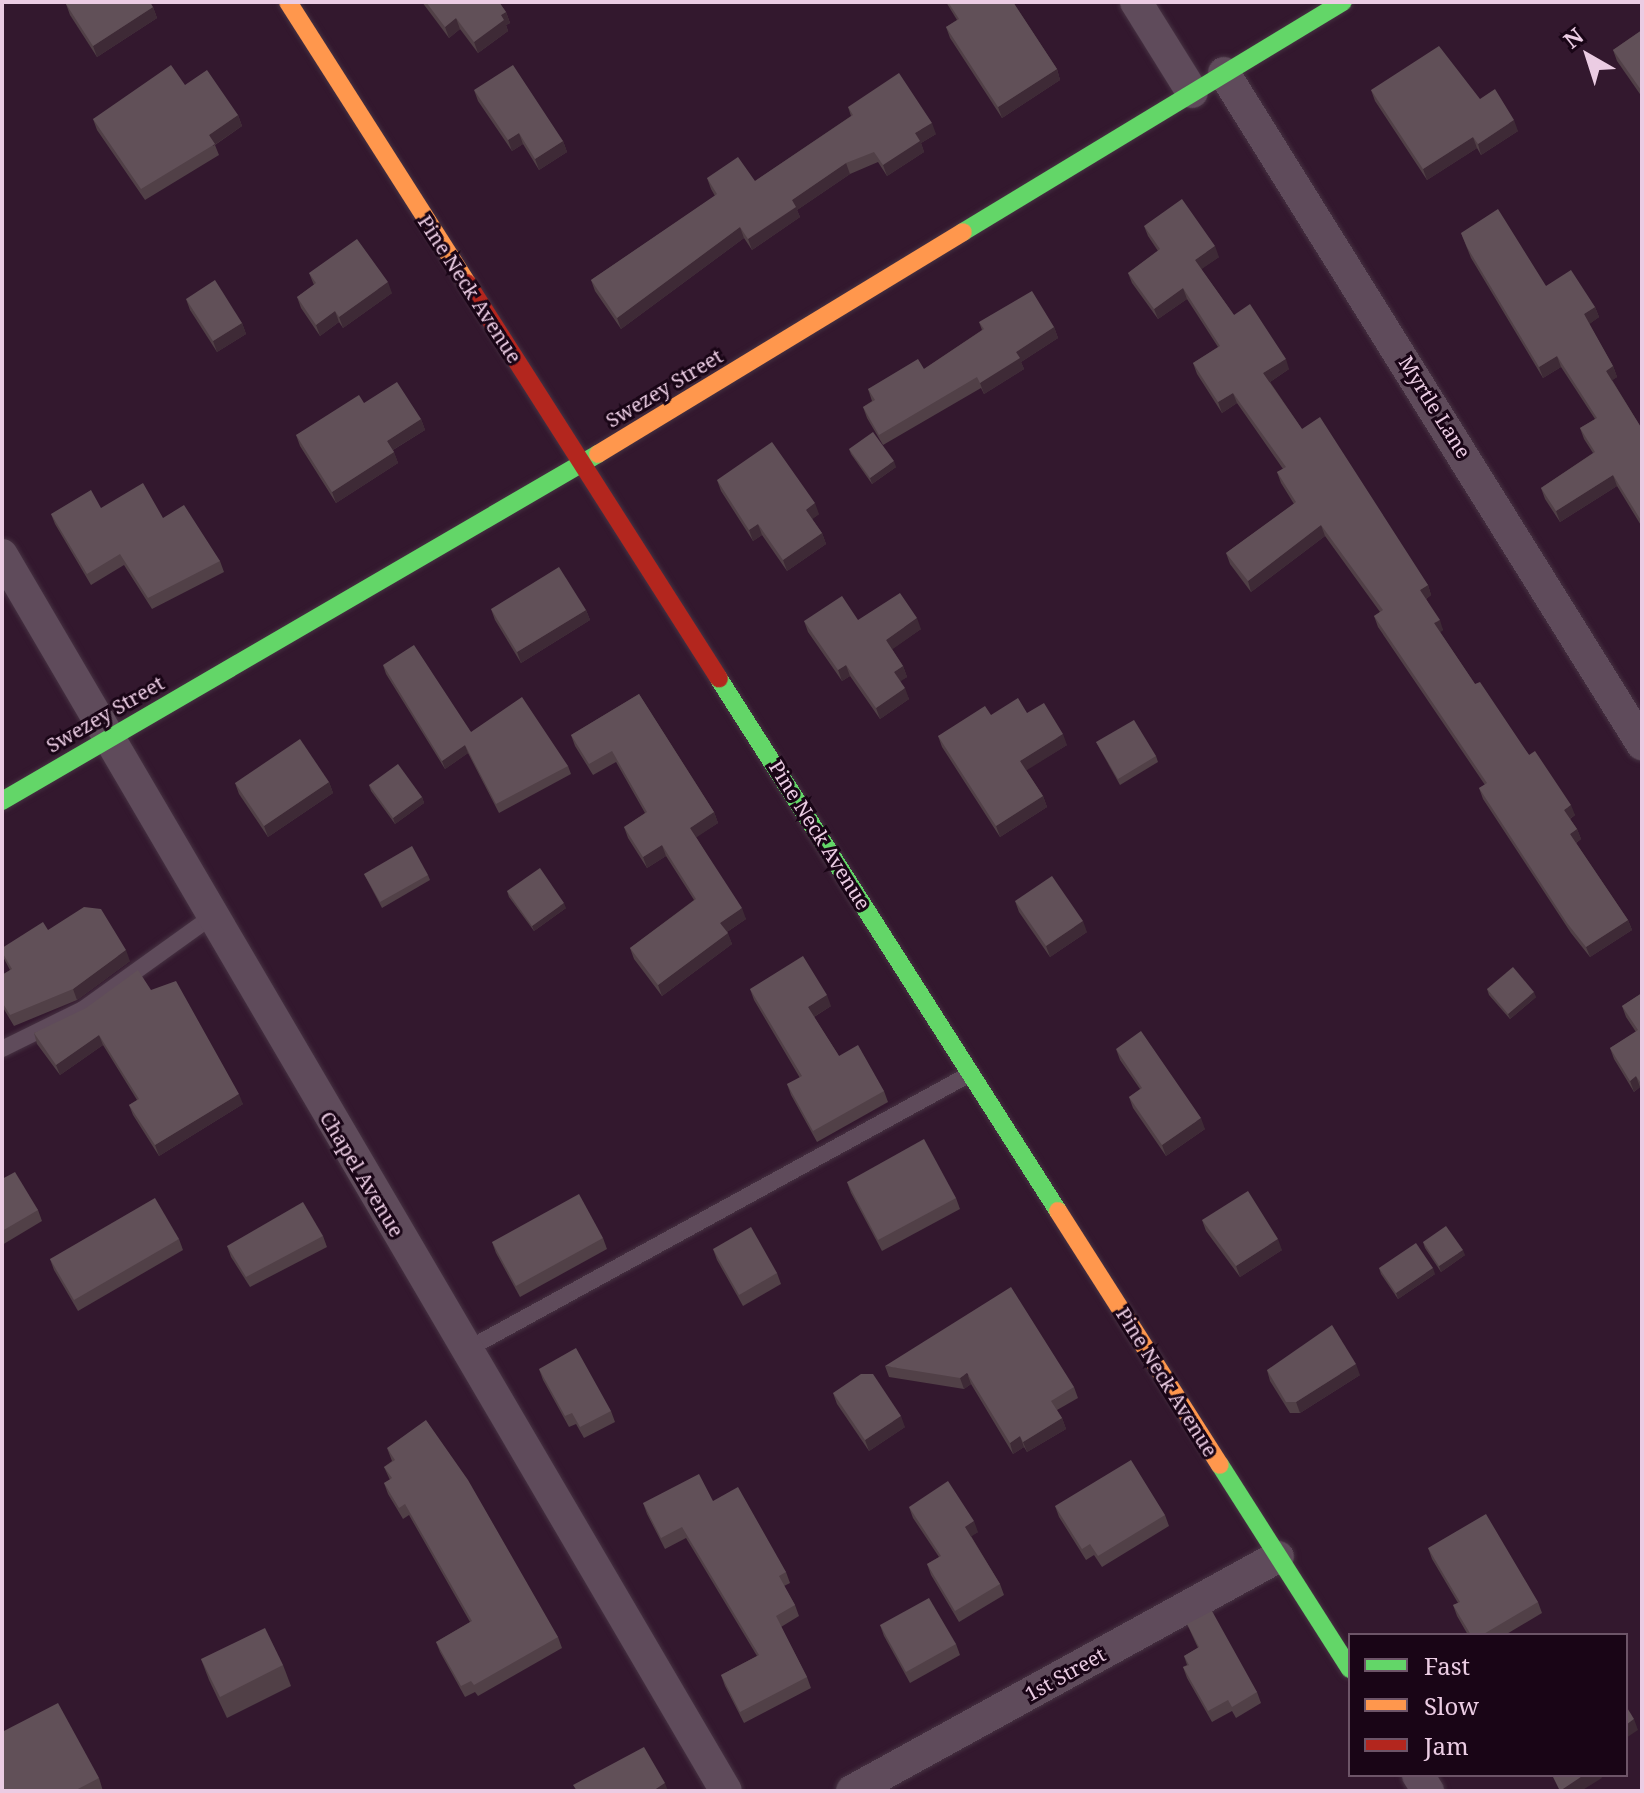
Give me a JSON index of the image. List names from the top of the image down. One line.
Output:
{"streets":{"street":["Pine Neck Avenue","Swezey Street","Myrtle Lane","Chapel Avenue","1st Street"]},"crossings":[["Pine Neck Avenue","Swezey Street"],["Pine Neck Avenue","1st Street"],["Swezey Street","Myrtle Lane"],["Swezey Street","Chapel Avenue"]],"legend":["Fast","Slow","Jam"],"north":"top left"}
